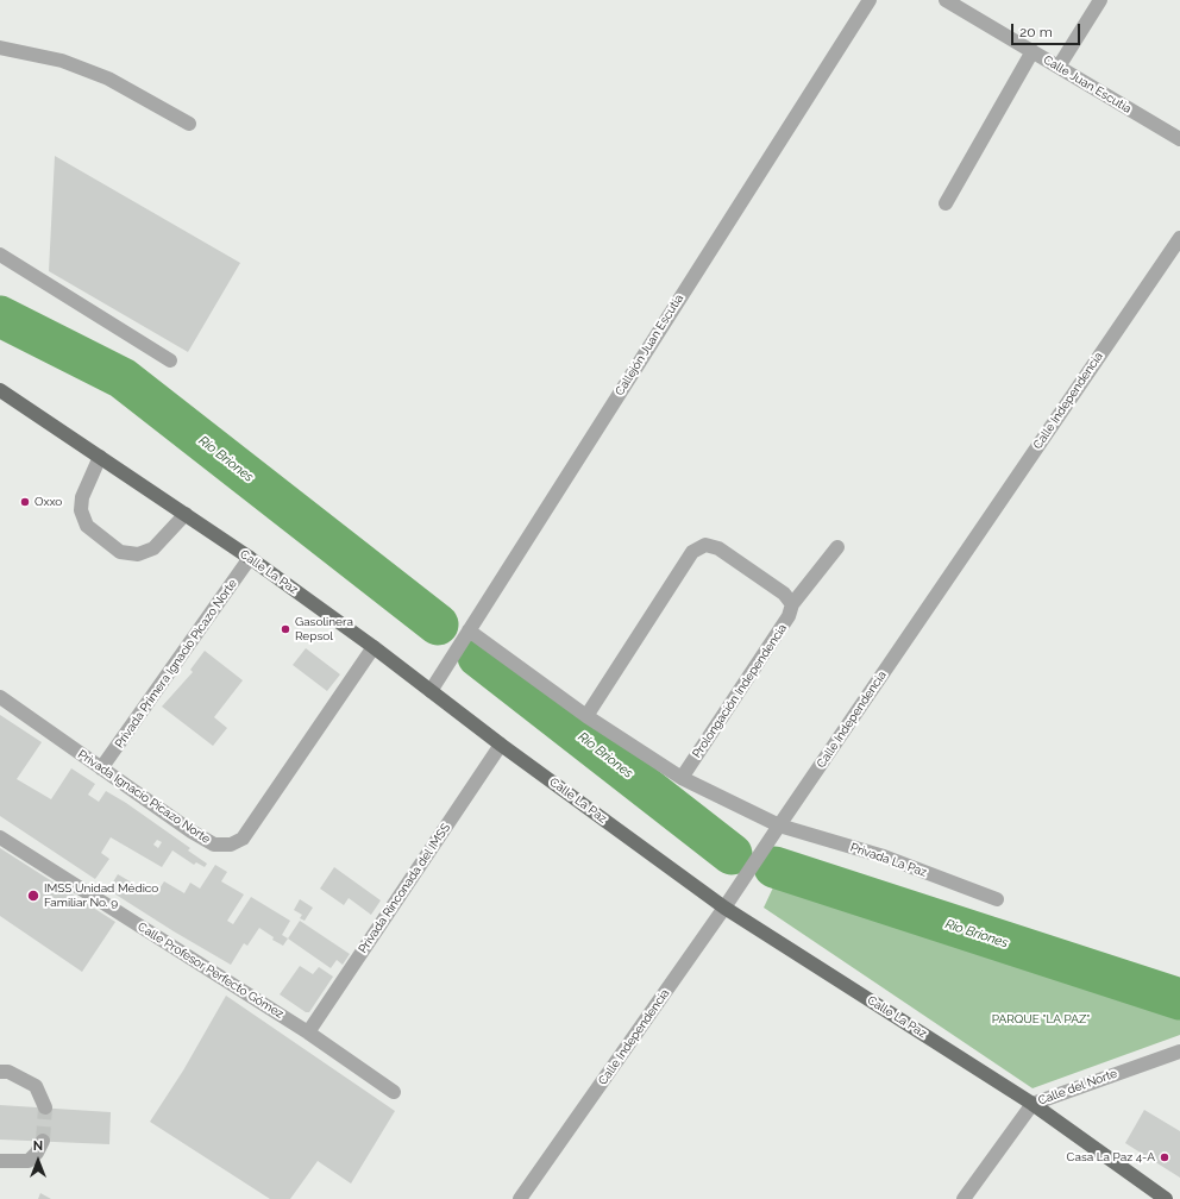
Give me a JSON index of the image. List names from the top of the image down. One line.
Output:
{"streets":{"main road":["Calle La Paz"],"street":["Calle Juan Escutia","Callejón Juan Escutia","Calle Independencia","Privada Primera Ignacio Picazo Norte","Prolongación Independencia","Privada Ignacio Picazo Norte","Privada La Paz","Privada Rinconada del IMSS","Calle Profesor Perfecto Gómez","Calle del Norte"]},"crossings":[["Callejón Juan Escutia","Calle La Paz"],["Calle Independencia","Calle La Paz"],["Calle Independencia","Privada La Paz"],["Calle La Paz","Privada Primera Ignacio Picazo Norte"],["Calle La Paz","Privada Ignacio Picazo Norte"],["Calle La Paz","Privada Rinconada del IMSS"],["Calle La Paz","Calle del Norte"],["Privada Primera Ignacio Picazo Norte","Privada Ignacio Picazo Norte"],["Privada Rinconada del IMSS","Calle Profesor Perfecto Gómez"]],"water":["Rio Briones"],"parks":["PARQUE \"LA PAZ\""],"places":["Oxxo","Gasolinera Repsol","IMSS Unidad Médico Familiar No. 9","Casa La Paz 4-A"],"scale_bar":"20 m","north":"top"}
